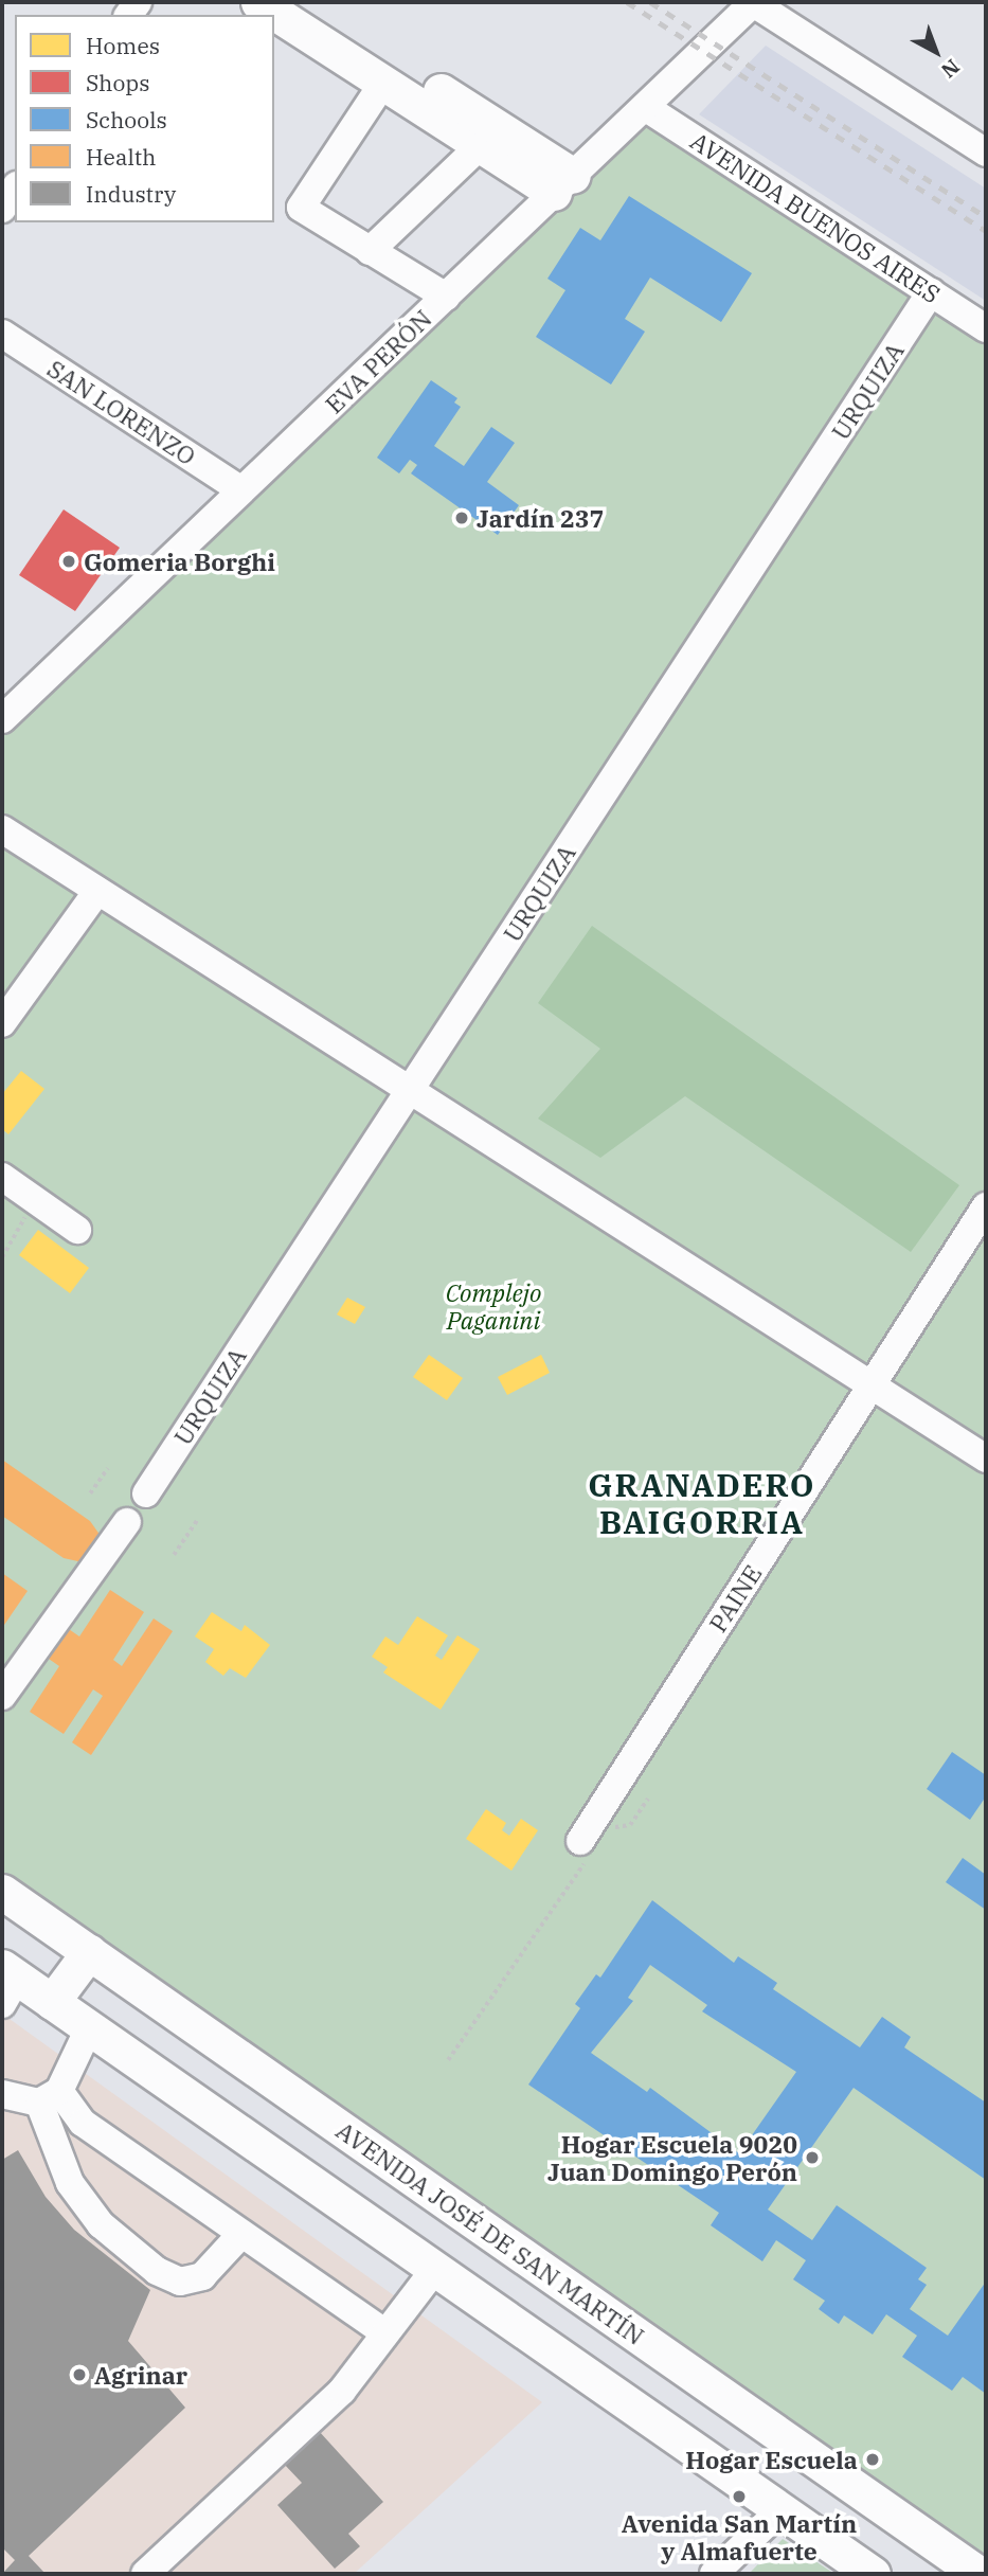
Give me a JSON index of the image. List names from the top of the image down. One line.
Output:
{"streets":{"main road":["AVENIDA JOSÉ DE SAN MARTÍN"],"street":["AVENIDA BUENOS AIRES","EVA PERÓN","URQUIZA","SAN LORENZO","PAINE"]},"crossings":[["AVENIDA BUENOS AIRES","EVA PERÓN"],["AVENIDA BUENOS AIRES","URQUIZA"],["EVA PERÓN","SAN LORENZO"]],"districts":["GRANADERO BAIGORRIA"],"parks":["Complejo Paganini"],"places":["Jardín 237","Gomeria Borghi","Hogar Escuela 9020 Juan Domingo Perón","Agrinar","Hogar Escuela","Avenida San Martín y Almafuerte"],"legend":["Homes","Shops","Schools","Health","Industry"],"north":"bottom right"}
